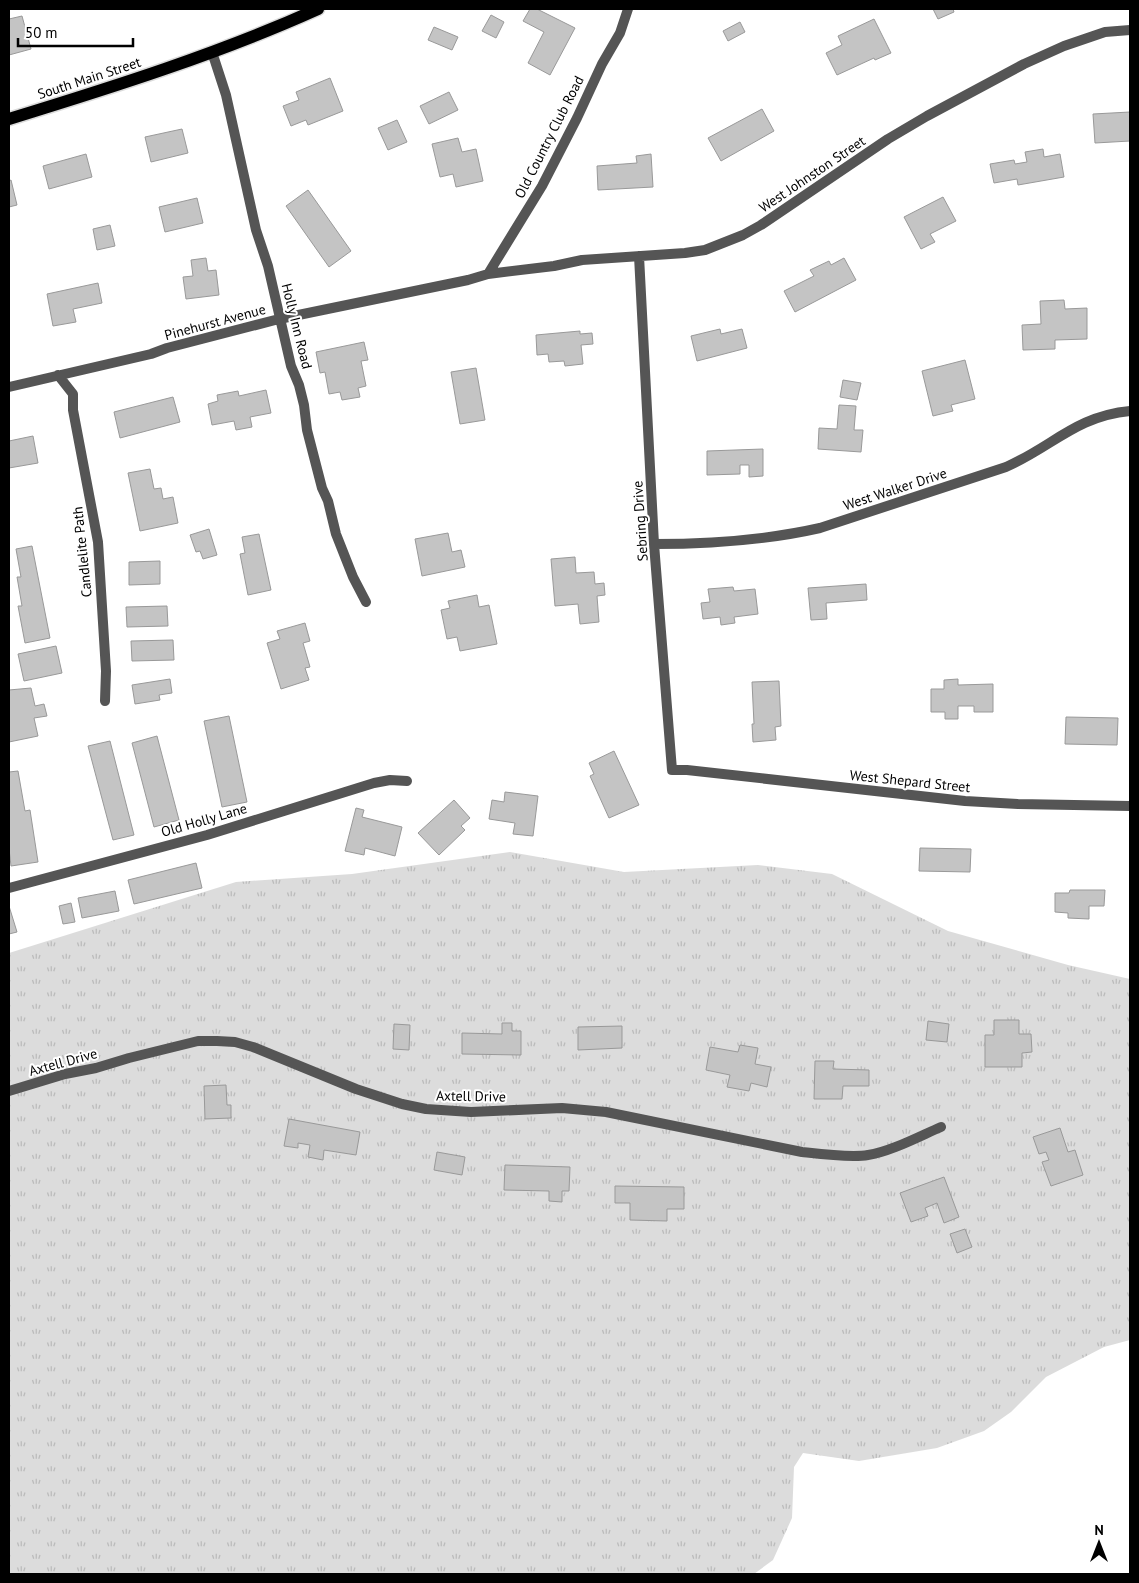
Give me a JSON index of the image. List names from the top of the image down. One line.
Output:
{"streets":{"main road":["South Main Street"],"street":["Old Country Club Road","West Johnston Street","Pinehurst Avenue","Holly Inn Road","West Walker Drive","Sebring Drive","Candlelite Path","West Shepard Street","Old Holly Lane","Axtell Drive"]},"crossings":[["South Main Street","Holly Inn Road"],["Old Country Club Road","West Johnston Street"],["Old Country Club Road","Pinehurst Avenue"],["West Johnston Street","Pinehurst Avenue"],["West Johnston Street","Sebring Drive"],["Pinehurst Avenue","Holly Inn Road"],["Pinehurst Avenue","Candlelite Path"],["West Walker Drive","Sebring Drive"],["Sebring Drive","West Shepard Street"]],"scale_bar":"50 m","north":"top"}
